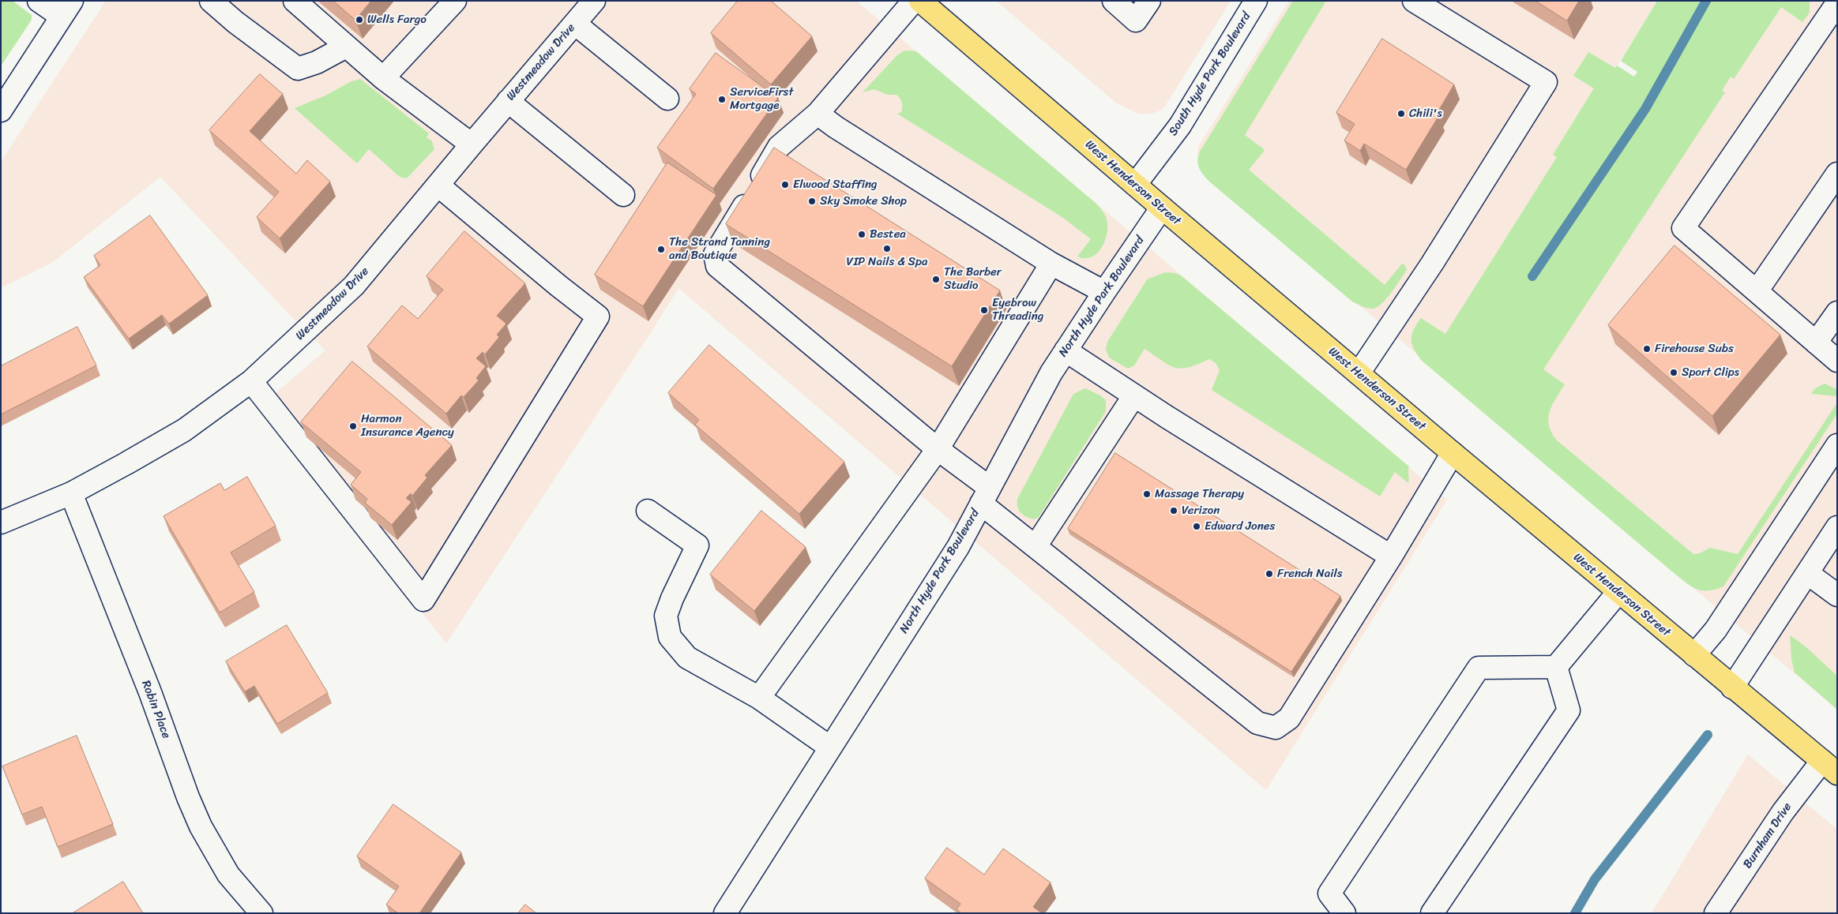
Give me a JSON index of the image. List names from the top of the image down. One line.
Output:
{"streets":{"main road":["West Henderson Street"],"street":["Westmeadow Drive","South Hyde Park Boulevard","North Hyde Park Boulevard","Robin Place","Burnham Drive"]},"crossings":[["Westmeadow Drive","Robin Place"],["South Hyde Park Boulevard","West Henderson Street"],["West Henderson Street","North Hyde Park Boulevard"],["West Henderson Street","Burnham Drive"]],"places":["Wells Fargo","ServiceFirst Mortgage","Chili's","Elwood Staffing","Sky Smoke Shop","Bestea","VIP Nails & Spa","The Strand Tanning and Boutique","The Barber Studio","Eyebrow Threading","Firehouse Subs","Sport Clips","Harmon Insurance Agency","Massage Therapy","Verizon","Edward Jones","French Nails"]}
